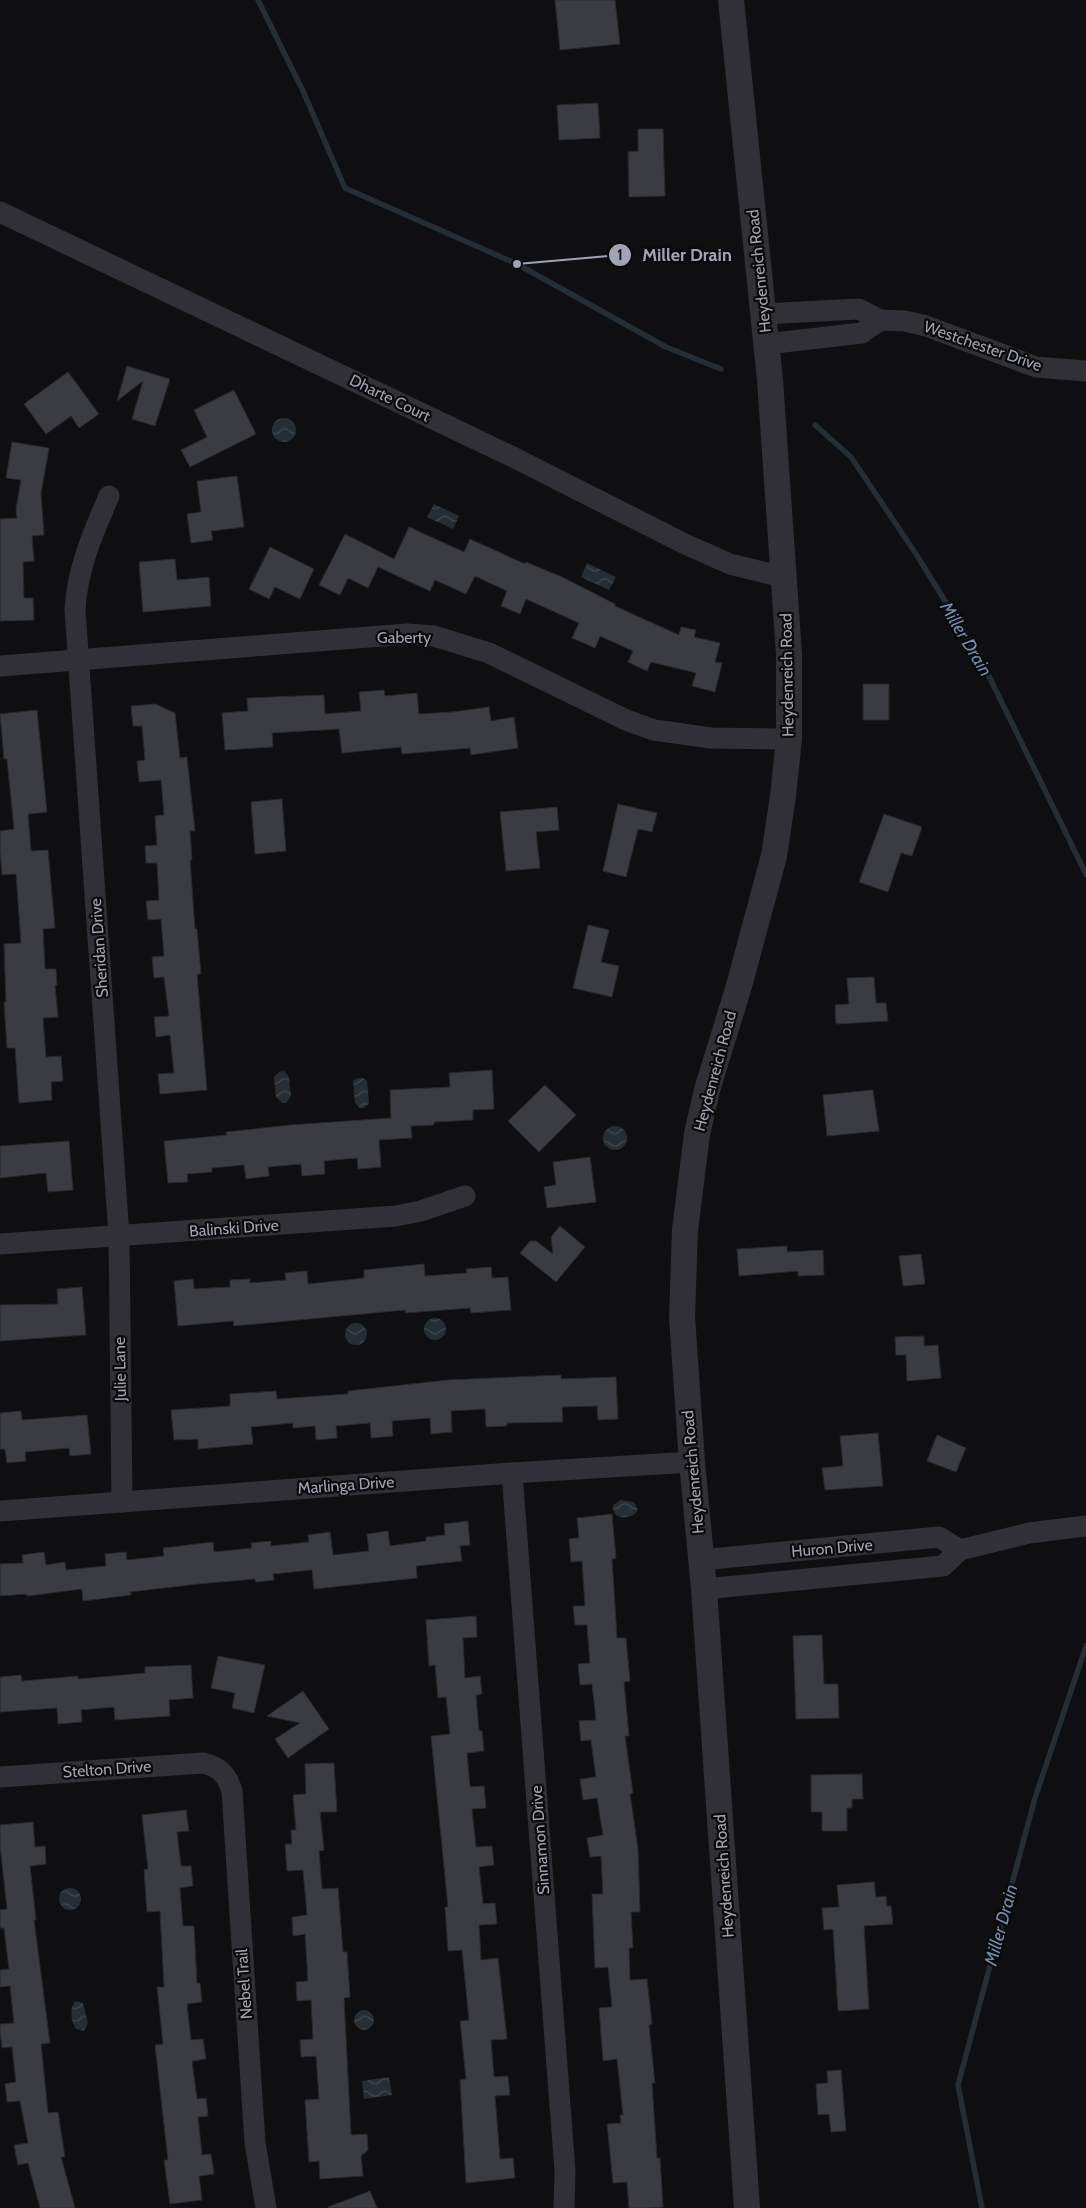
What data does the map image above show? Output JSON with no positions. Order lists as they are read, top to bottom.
{
  "streets": {
    "street": [
      "Heydenreich Road",
      "Westchester Drive",
      "Dharte Court",
      "Gaberty",
      "Sheridan Drive",
      "Balinski Drive",
      "Julie Lane",
      "Marlinga Drive",
      "Huron Drive",
      "Stelton Drive",
      "Sinnamon Drive",
      "Nebel Trail"
    ]
  },
  "crossings": [
    ["Heydenreich Road", "Westchester Drive"],
    ["Heydenreich Road", "Dharte Court"],
    ["Heydenreich Road", "Gaberty"],
    ["Heydenreich Road", "Marlinga Drive"],
    ["Heydenreich Road", "Huron Drive"],
    ["Gaberty", "Sheridan Drive"],
    ["Sheridan Drive", "Balinski Drive"],
    ["Sheridan Drive", "Julie Lane"],
    ["Balinski Drive", "Julie Lane"],
    ["Julie Lane", "Marlinga Drive"],
    ["Marlinga Drive", "Sinnamon Drive"],
    ["Stelton Drive", "Nebel Trail"]
  ],
  "water": ["Miller Drain"],
  "places": ["Miller Drain"]
}
